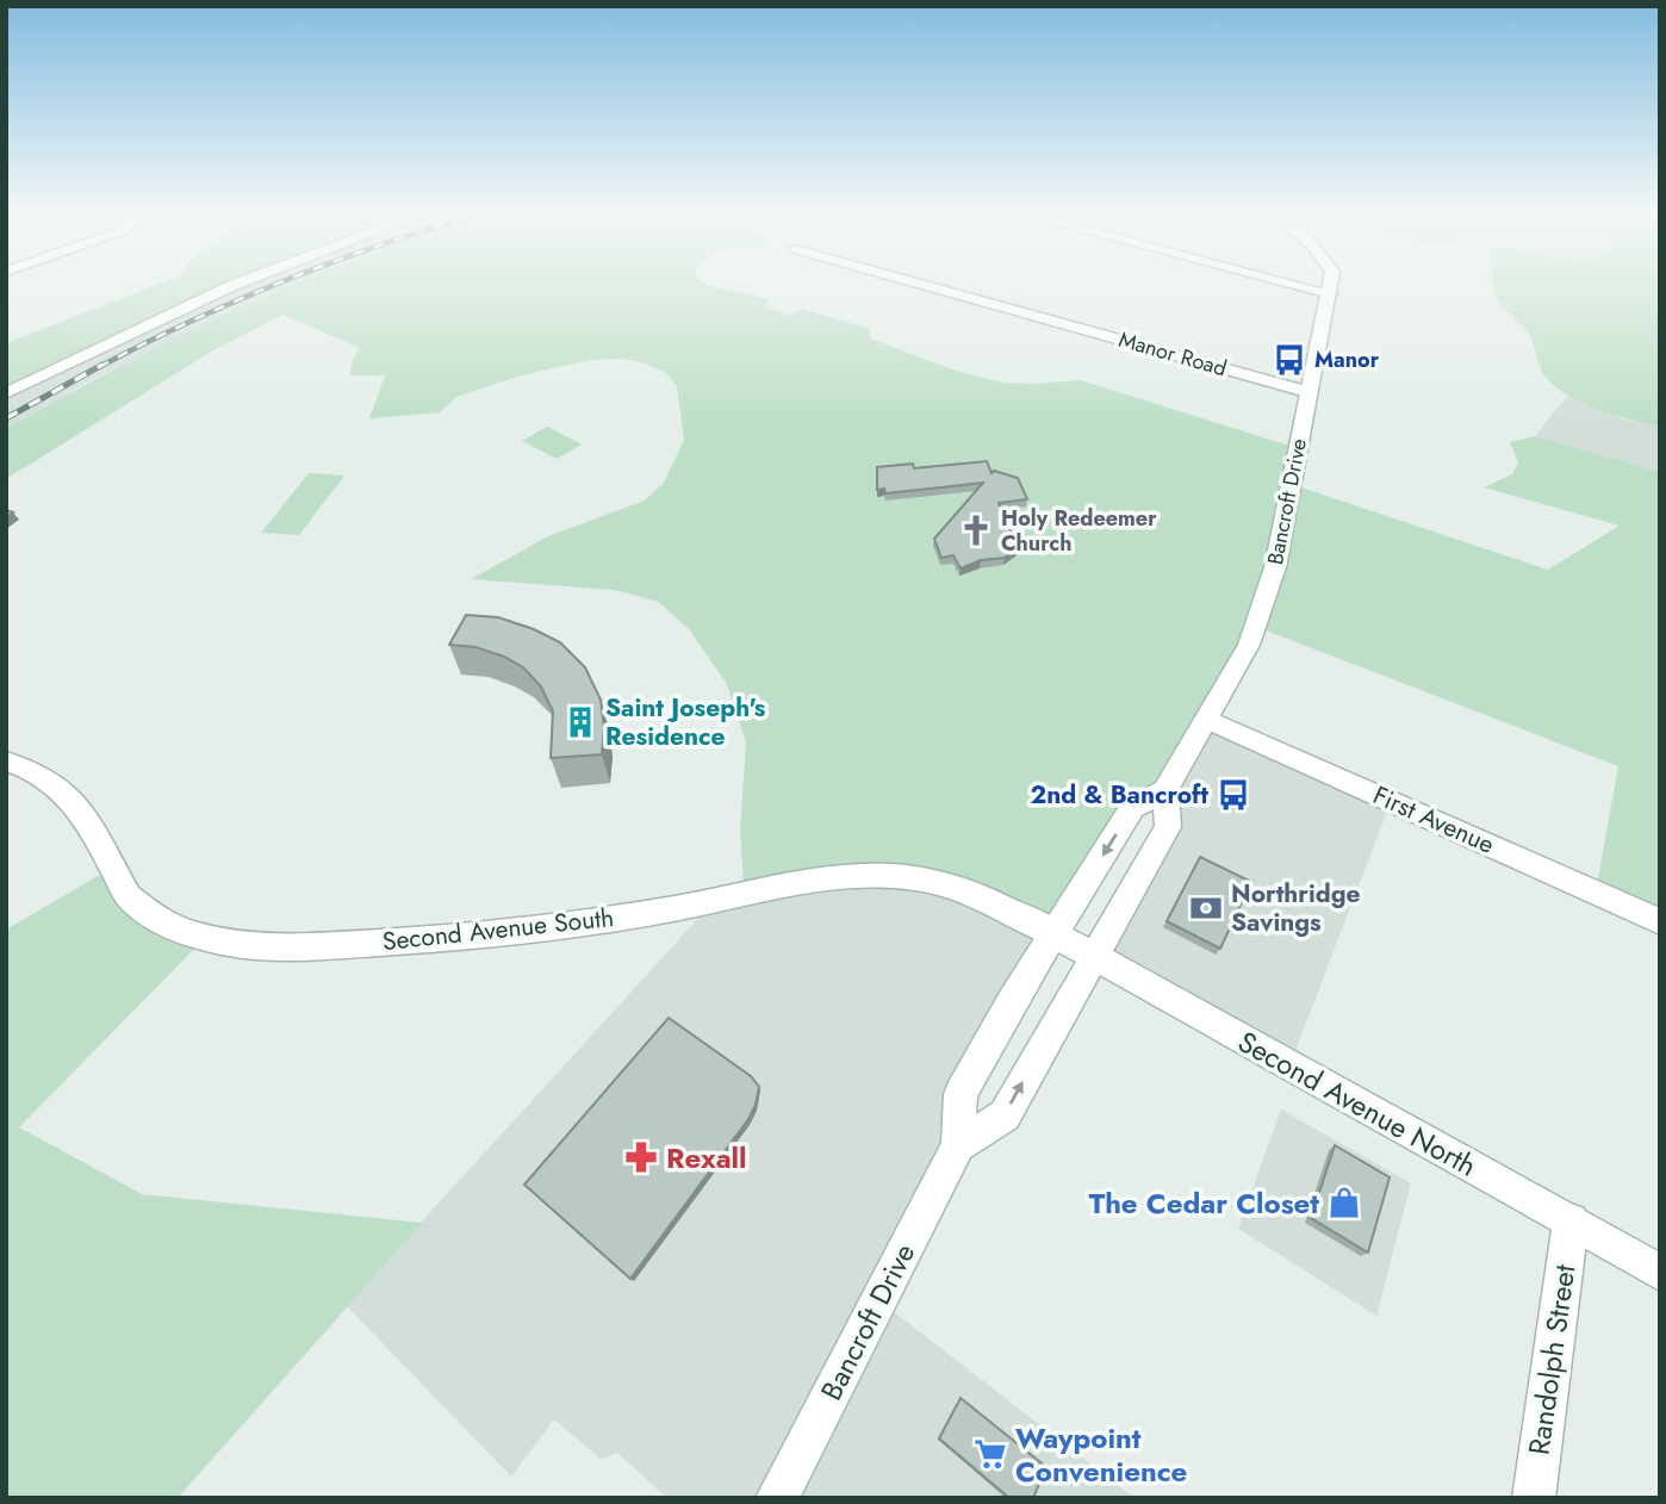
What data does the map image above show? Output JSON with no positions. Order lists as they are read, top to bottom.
{
  "streets": {
    "street": [
      "Manor Road",
      "Bancroft Drive",
      "First Avenue",
      "Second Avenue South",
      "Second Avenue North",
      "Randolph Street"
    ]
  },
  "crossings": [
    ["Manor Road", "Bancroft Drive"],
    ["Bancroft Drive", "First Avenue"],
    ["Bancroft Drive", "Second Avenue South"],
    ["Bancroft Drive", "Second Avenue North"],
    ["Second Avenue South", "Second Avenue North"],
    ["Second Avenue North", "Randolph Street"]
  ],
  "places": {
    "bus stop": ["Manor", "2nd & Bancroft"],
    "church": ["Holy Redeemer Church"],
    "building": ["Saint Joseph's Residence"],
    "bank": ["Northridge Savings"],
    "pharmacy": ["Rexall"],
    "shop": ["The Cedar Closet"],
    "supermarket": ["Waypoint Convenience"]
  }
}
